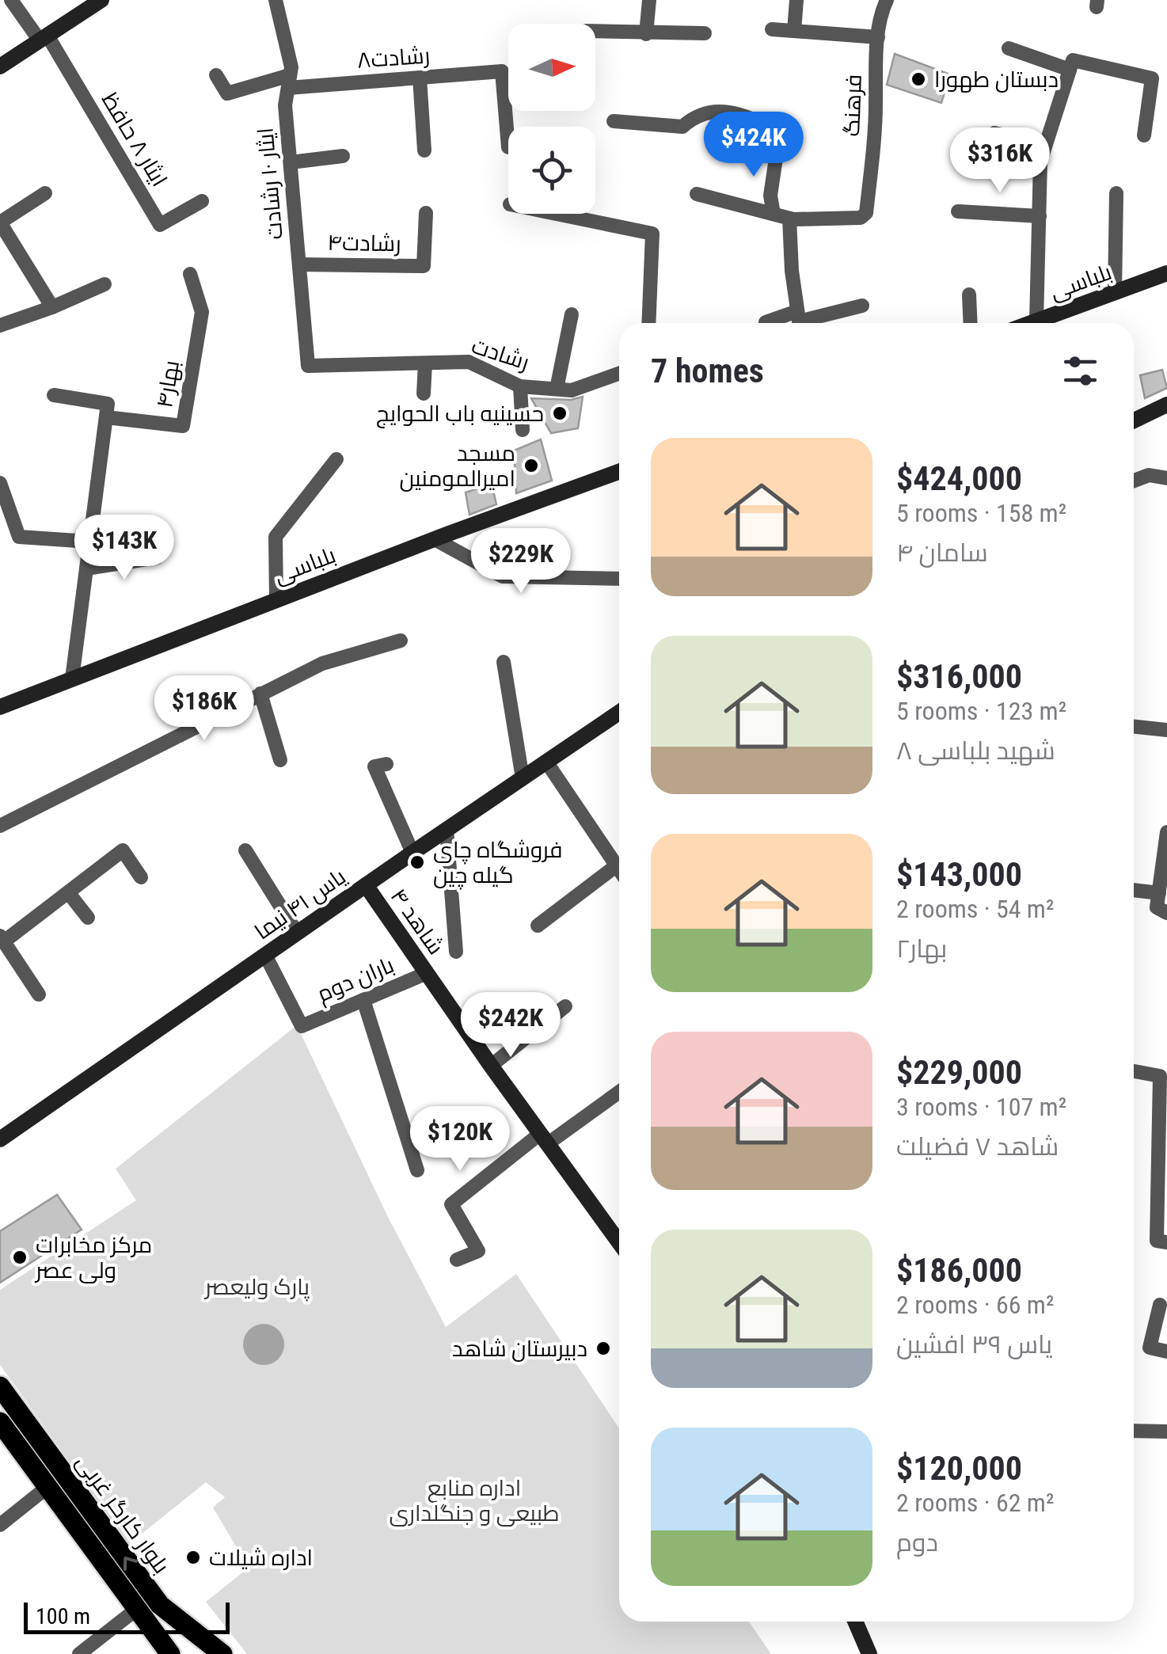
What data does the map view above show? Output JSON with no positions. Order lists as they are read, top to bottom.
{
  "streets": {
    "main road": ["بلوار کارگر غربی"],
    "street": [
      "رشادت۸",
      "فرهنگ",
      "ایثار ۸ حافظ",
      "ایثار ۱۰ رشادت",
      "رشادت۴",
      "بلباسی",
      "رشادت",
      "بهار۴",
      "یاس ۴۱ نیما",
      "شاهد ۴",
      "باران دوم"
    ]
  },
  "crossings": [
    ["رشادت۸", "ایثار ۱۰ رشادت"],
    ["ایثار ۱۰ رشادت", "رشادت۴"],
    ["ایثار ۱۰ رشادت", "رشادت"],
    ["یاس ۴۱ نیما", "شاهد ۴"],
    ["یاس ۴۱ نیما", "باران دوم"],
    ["شاهد ۴", "باران دوم"]
  ],
  "parks": ["پارک ولیعصر", "اداره منابع طبیعی و جنگلداری"],
  "places": [
    "دبستان طهورا",
    "حسینیه باب الحوایج",
    "مسجد امیرالمومنین",
    "فروشگاه چای گیله‌ چین",
    "مرکز مخابرات ولی عصر",
    "دبیرستان شاهد",
    "اداره شیلات"
  ],
  "scale_bar": "100 m",
  "north": "right",
  "page": {
    "price": [
      "$424K",
      "$316K",
      "$143K",
      "$229K",
      "$186K",
      "$242K",
      "$120K"
    ],
    "heading": "7 homes",
    "list": [
      {
        "name": "$424,000",
        "note": "5 rooms · 158 m² · سامان ۴"
      },
      {
        "name": "$316,000",
        "note": "5 rooms · 123 m² · شهید بلباسی ۸"
      },
      {
        "name": "$143,000",
        "note": "2 rooms · 54 m² · بهار۲"
      },
      {
        "name": "$229,000",
        "note": "3 rooms · 107 m² · شاهد ۷ فضیلت"
      },
      {
        "name": "$186,000",
        "note": "2 rooms · 66 m² · یاس ۳۹ افشین"
      },
      {
        "name": "$120,000",
        "note": "2 rooms · 62 m² · دوم"
      }
    ],
    "scale": "100 m"
  }
}
